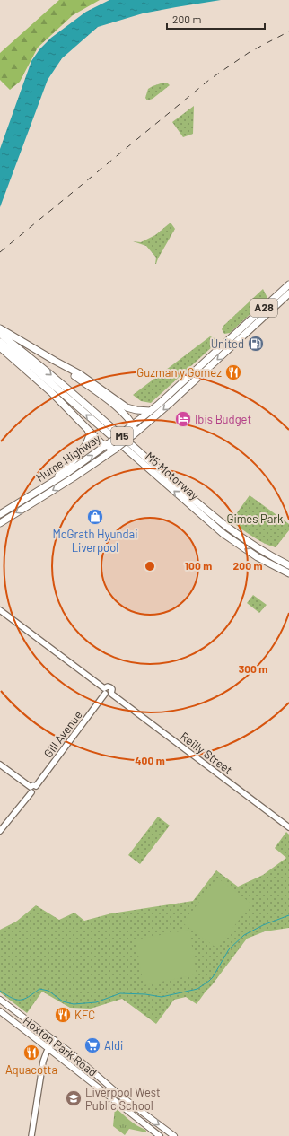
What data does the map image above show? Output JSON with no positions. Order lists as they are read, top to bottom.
{
  "streets": {
    "highway": [
      "A28",
      "M5",
      "Hume Highway",
      "M5 Motorway"
    ],
    "main road": ["Gill Avenue", "Reilly Street", "Hoxton Park Road"]
  },
  "crossings": [
    ["A28", "Hume Highway"],
    ["Gill Avenue", "Reilly Street"]
  ],
  "parks": ["Gimes Park"],
  "places": {
    "fuel station": ["United"],
    "restaurant": ["Guzman y Gomez", "KFC", "Aquacotta"],
    "hotel": ["Ibis Budget"],
    "shop": ["McGrath Hyundai Liverpool"],
    "supermarket": ["Aldi"],
    "school or university": ["Liverpool West Public School"]
  },
  "scale_bar": "200 m",
  "rings": [
    "100 m",
    "200 m",
    "300 m",
    "400 m"
  ]
}
